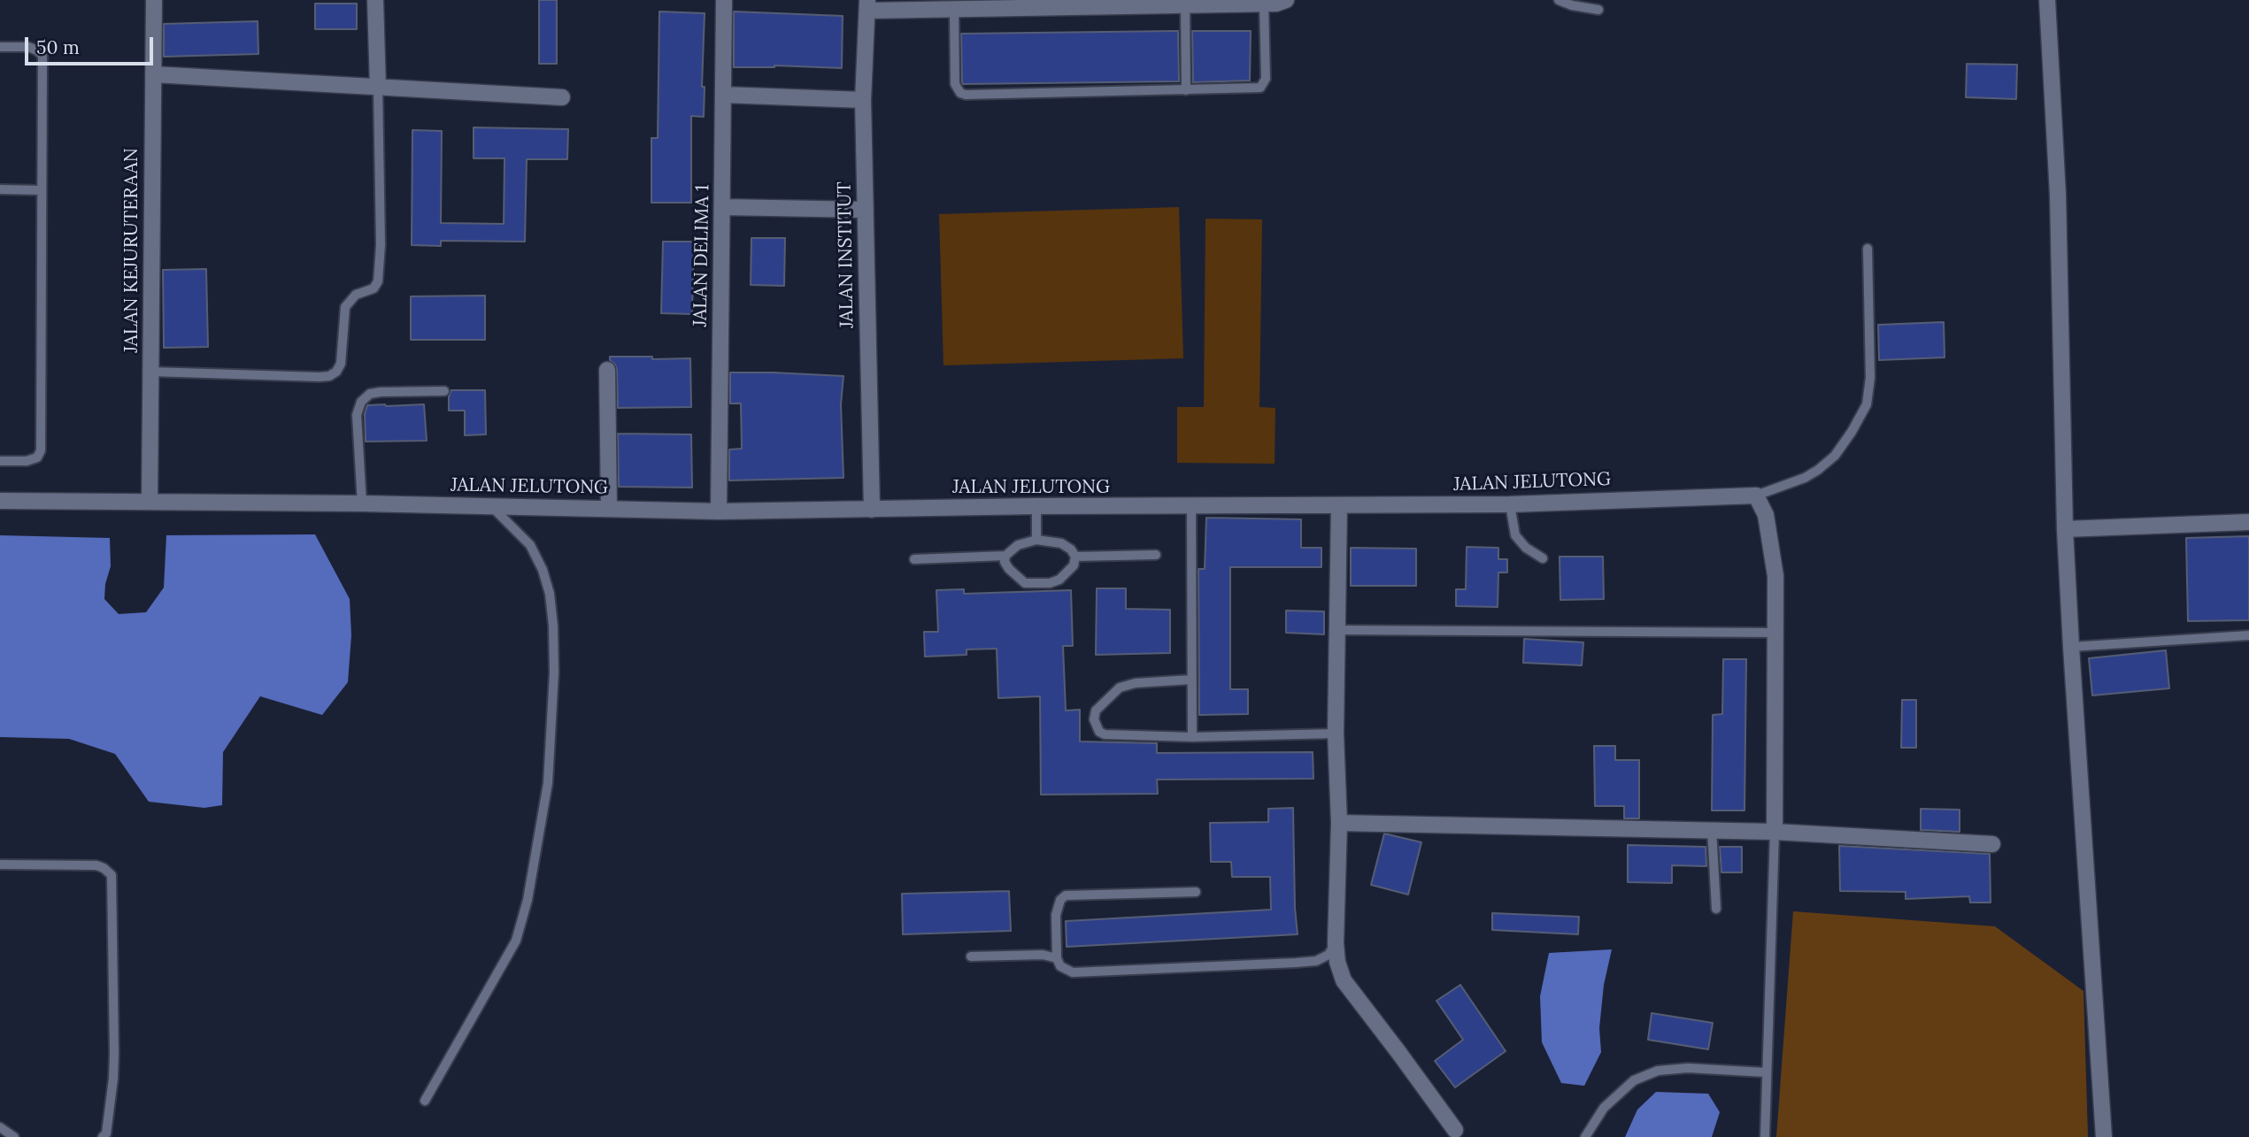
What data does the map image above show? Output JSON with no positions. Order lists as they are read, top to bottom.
{
  "streets": {
    "street": [
      "JALAN KEJURUTERAAN",
      "JALAN INSTITUT",
      "JALAN DELIMA 1",
      "JALAN JELUTONG"
    ]
  },
  "crossings": [
    ["JALAN KEJURUTERAAN", "JALAN JELUTONG"],
    ["JALAN INSTITUT", "JALAN JELUTONG"],
    ["JALAN DELIMA 1", "JALAN JELUTONG"]
  ],
  "scale_bar": "50 m"
}
